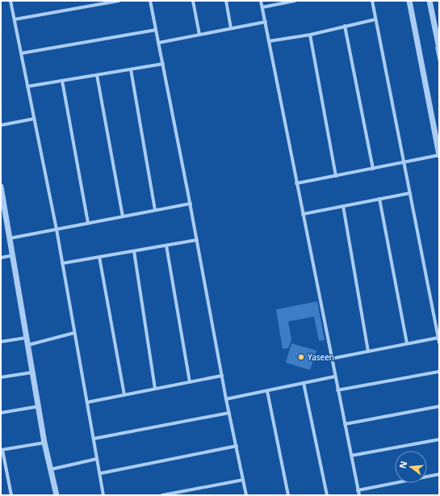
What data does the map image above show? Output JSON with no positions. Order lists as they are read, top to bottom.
{
  "places": ["Yaseen"],
  "north": "left"
}
